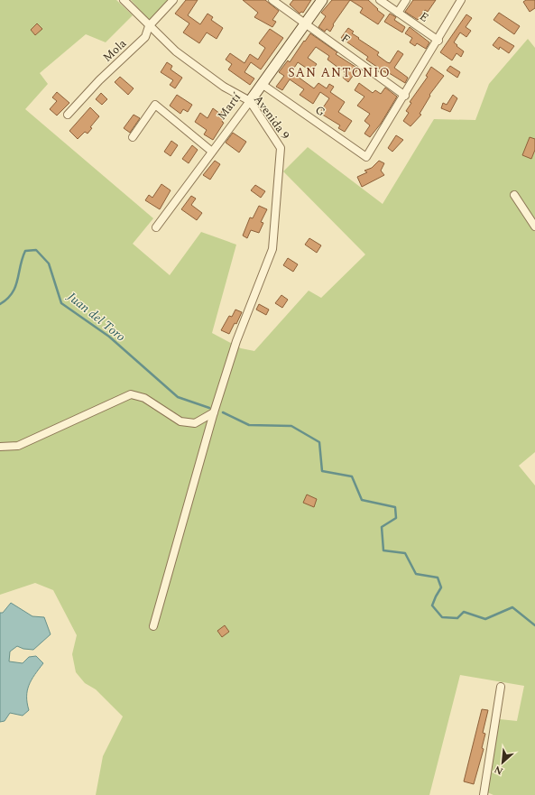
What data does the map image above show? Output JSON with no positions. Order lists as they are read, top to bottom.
{
  "streets": {
    "street": [
      "E",
      "F",
      "Mola",
      "Martí",
      "G",
      "Avenida 9"
    ]
  },
  "crossings": [
    ["F", "Martí"],
    ["F", "G"],
    ["Mola", "Avenida 9"],
    ["Martí", "G"],
    ["Martí", "Avenida 9"]
  ],
  "districts": ["SAN ANTONIO"],
  "water": ["Juan del Toro"],
  "north": "bottom left"
}
